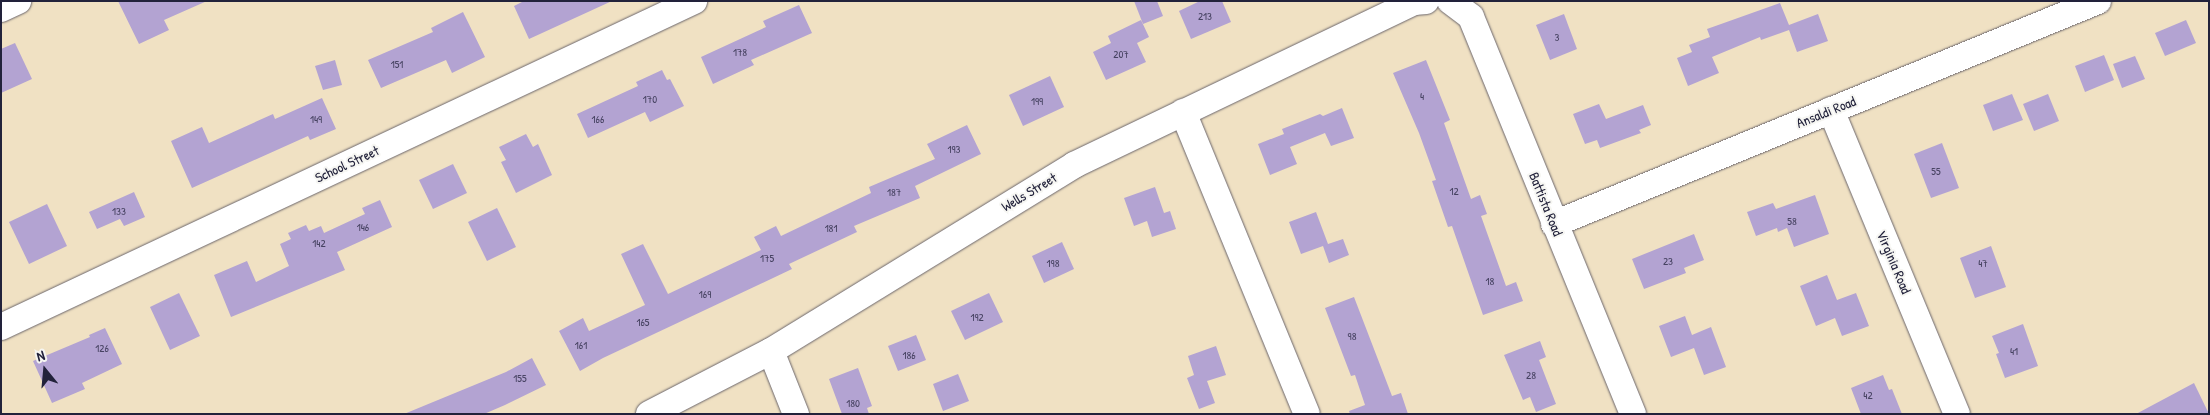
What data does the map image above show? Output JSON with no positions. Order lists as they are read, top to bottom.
{
  "streets": {
    "street": [
      "Ansaldi Road",
      "School Street",
      "Wells Street",
      "Battista Road",
      "Virginia Road"
    ]
  },
  "crossings": [
    ["Ansaldi Road", "Battista Road"],
    ["Ansaldi Road", "Virginia Road"]
  ],
  "house_numbers": [
    "213",
    "3",
    "178",
    "207",
    "151",
    "4",
    "170",
    "199",
    "149",
    "166",
    "193",
    "55",
    "12",
    "187",
    "133",
    "58",
    "146",
    "181",
    "142",
    "175",
    "23",
    "198",
    "47",
    "18",
    "169",
    "192",
    "165",
    "98",
    "161",
    "126",
    "41",
    "186",
    "28",
    "155",
    "42",
    "180"
  ],
  "north": "top"
}
